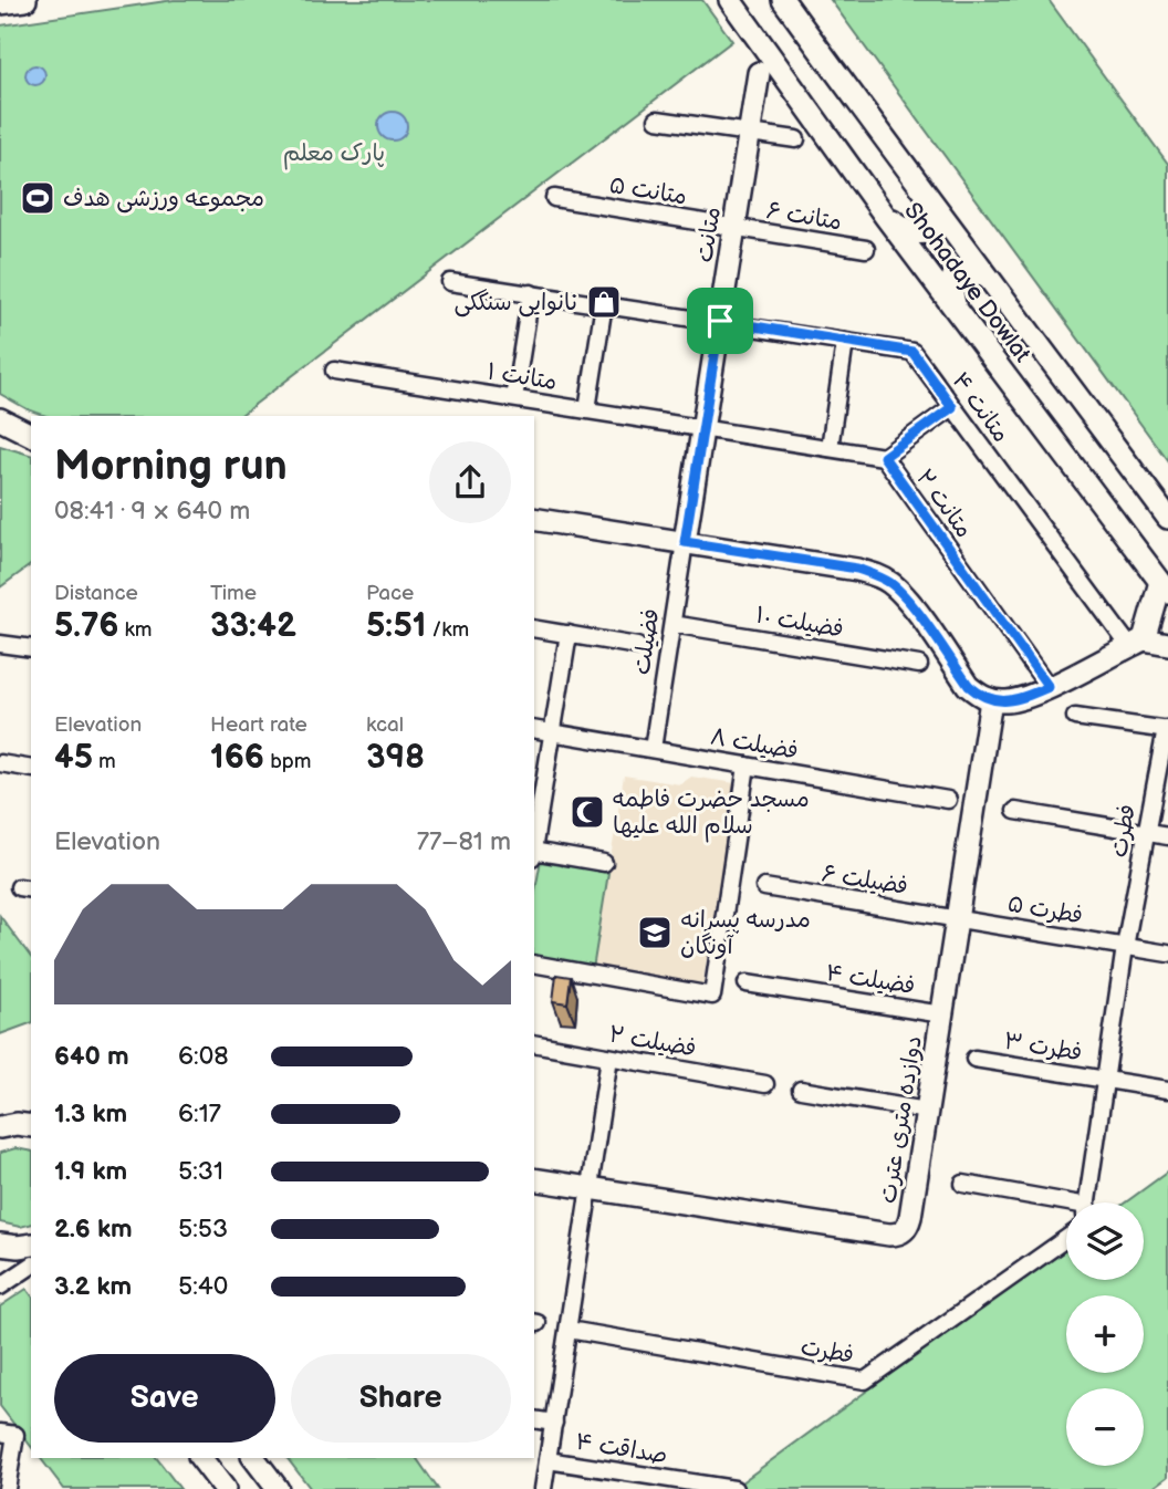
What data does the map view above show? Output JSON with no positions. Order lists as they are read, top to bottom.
{
  "streets": {
    "street": [
      "متانت ۵",
      "متانت ۶",
      "متانت",
      "Shohadaye Dowlat",
      "متانت ۱",
      "متانت ۴",
      "متانت ۲",
      "فضیلت ۱۰",
      "فضیلت",
      "فضیلت ۸",
      "فطرت",
      "فضیلت ۶",
      "فطرت ۵",
      "فضیلت ۴",
      "فضیلت ۲",
      "فطرت ۳",
      "دوازده متری عترت",
      "صداقت ۴"
    ]
  },
  "crossings": [
    ["متانت ۵", "متانت ۶"],
    ["متانت ۵", "متانت"],
    ["متانت ۶", "متانت"],
    ["متانت", "متانت ۱"],
    ["متانت", "متانت ۴"],
    ["متانت", "فضیلت"],
    ["فضیلت ۱۰", "فضیلت"],
    ["فضیلت", "فضیلت ۸"],
    ["فطرت", "فطرت ۵"],
    ["فطرت", "فطرت ۳"],
    ["فضیلت ۶", "فطرت ۵"],
    ["فضیلت ۶", "دوازده متری عترت"],
    ["فطرت ۵", "دوازده متری عترت"],
    ["فضیلت ۴", "دوازده متری عترت"]
  ],
  "parks": ["پارک معلم"],
  "places": {
    "sports": ["مجموعه ورزشی هدف"],
    "shop": ["نانوایی سنگکی"],
    "mosque": ["مسجد حضرت فاطمه سلام الله علیها"],
    "school or university": ["مدرسه پسرانه آونگان"]
  },
  "page": {
    "heading": ["Morning run", "08:41 · 9 × 640 m"],
    "stats": [
      ["Distance", "5.76 km"],
      ["Time", "33:42"],
      ["Pace", "5:51 /km"],
      ["Elevation", "45 m"],
      ["Heart rate", "166 bpm"],
      ["kcal", "398"]
    ],
    "chart": ["Elevation", "77–81 m"],
    "list": [
      {
        "name": "640 m",
        "note": "6:08"
      },
      {
        "name": "1.3 km",
        "note": "6:17"
      },
      {
        "name": "1.9 km",
        "note": "5:31"
      },
      {
        "name": "2.6 km",
        "note": "5:53"
      },
      {
        "name": "3.2 km",
        "note": "5:40"
      }
    ],
    "map_buttons": ["+", "−"],
    "buttons": ["Save", "Share"]
  }
}
